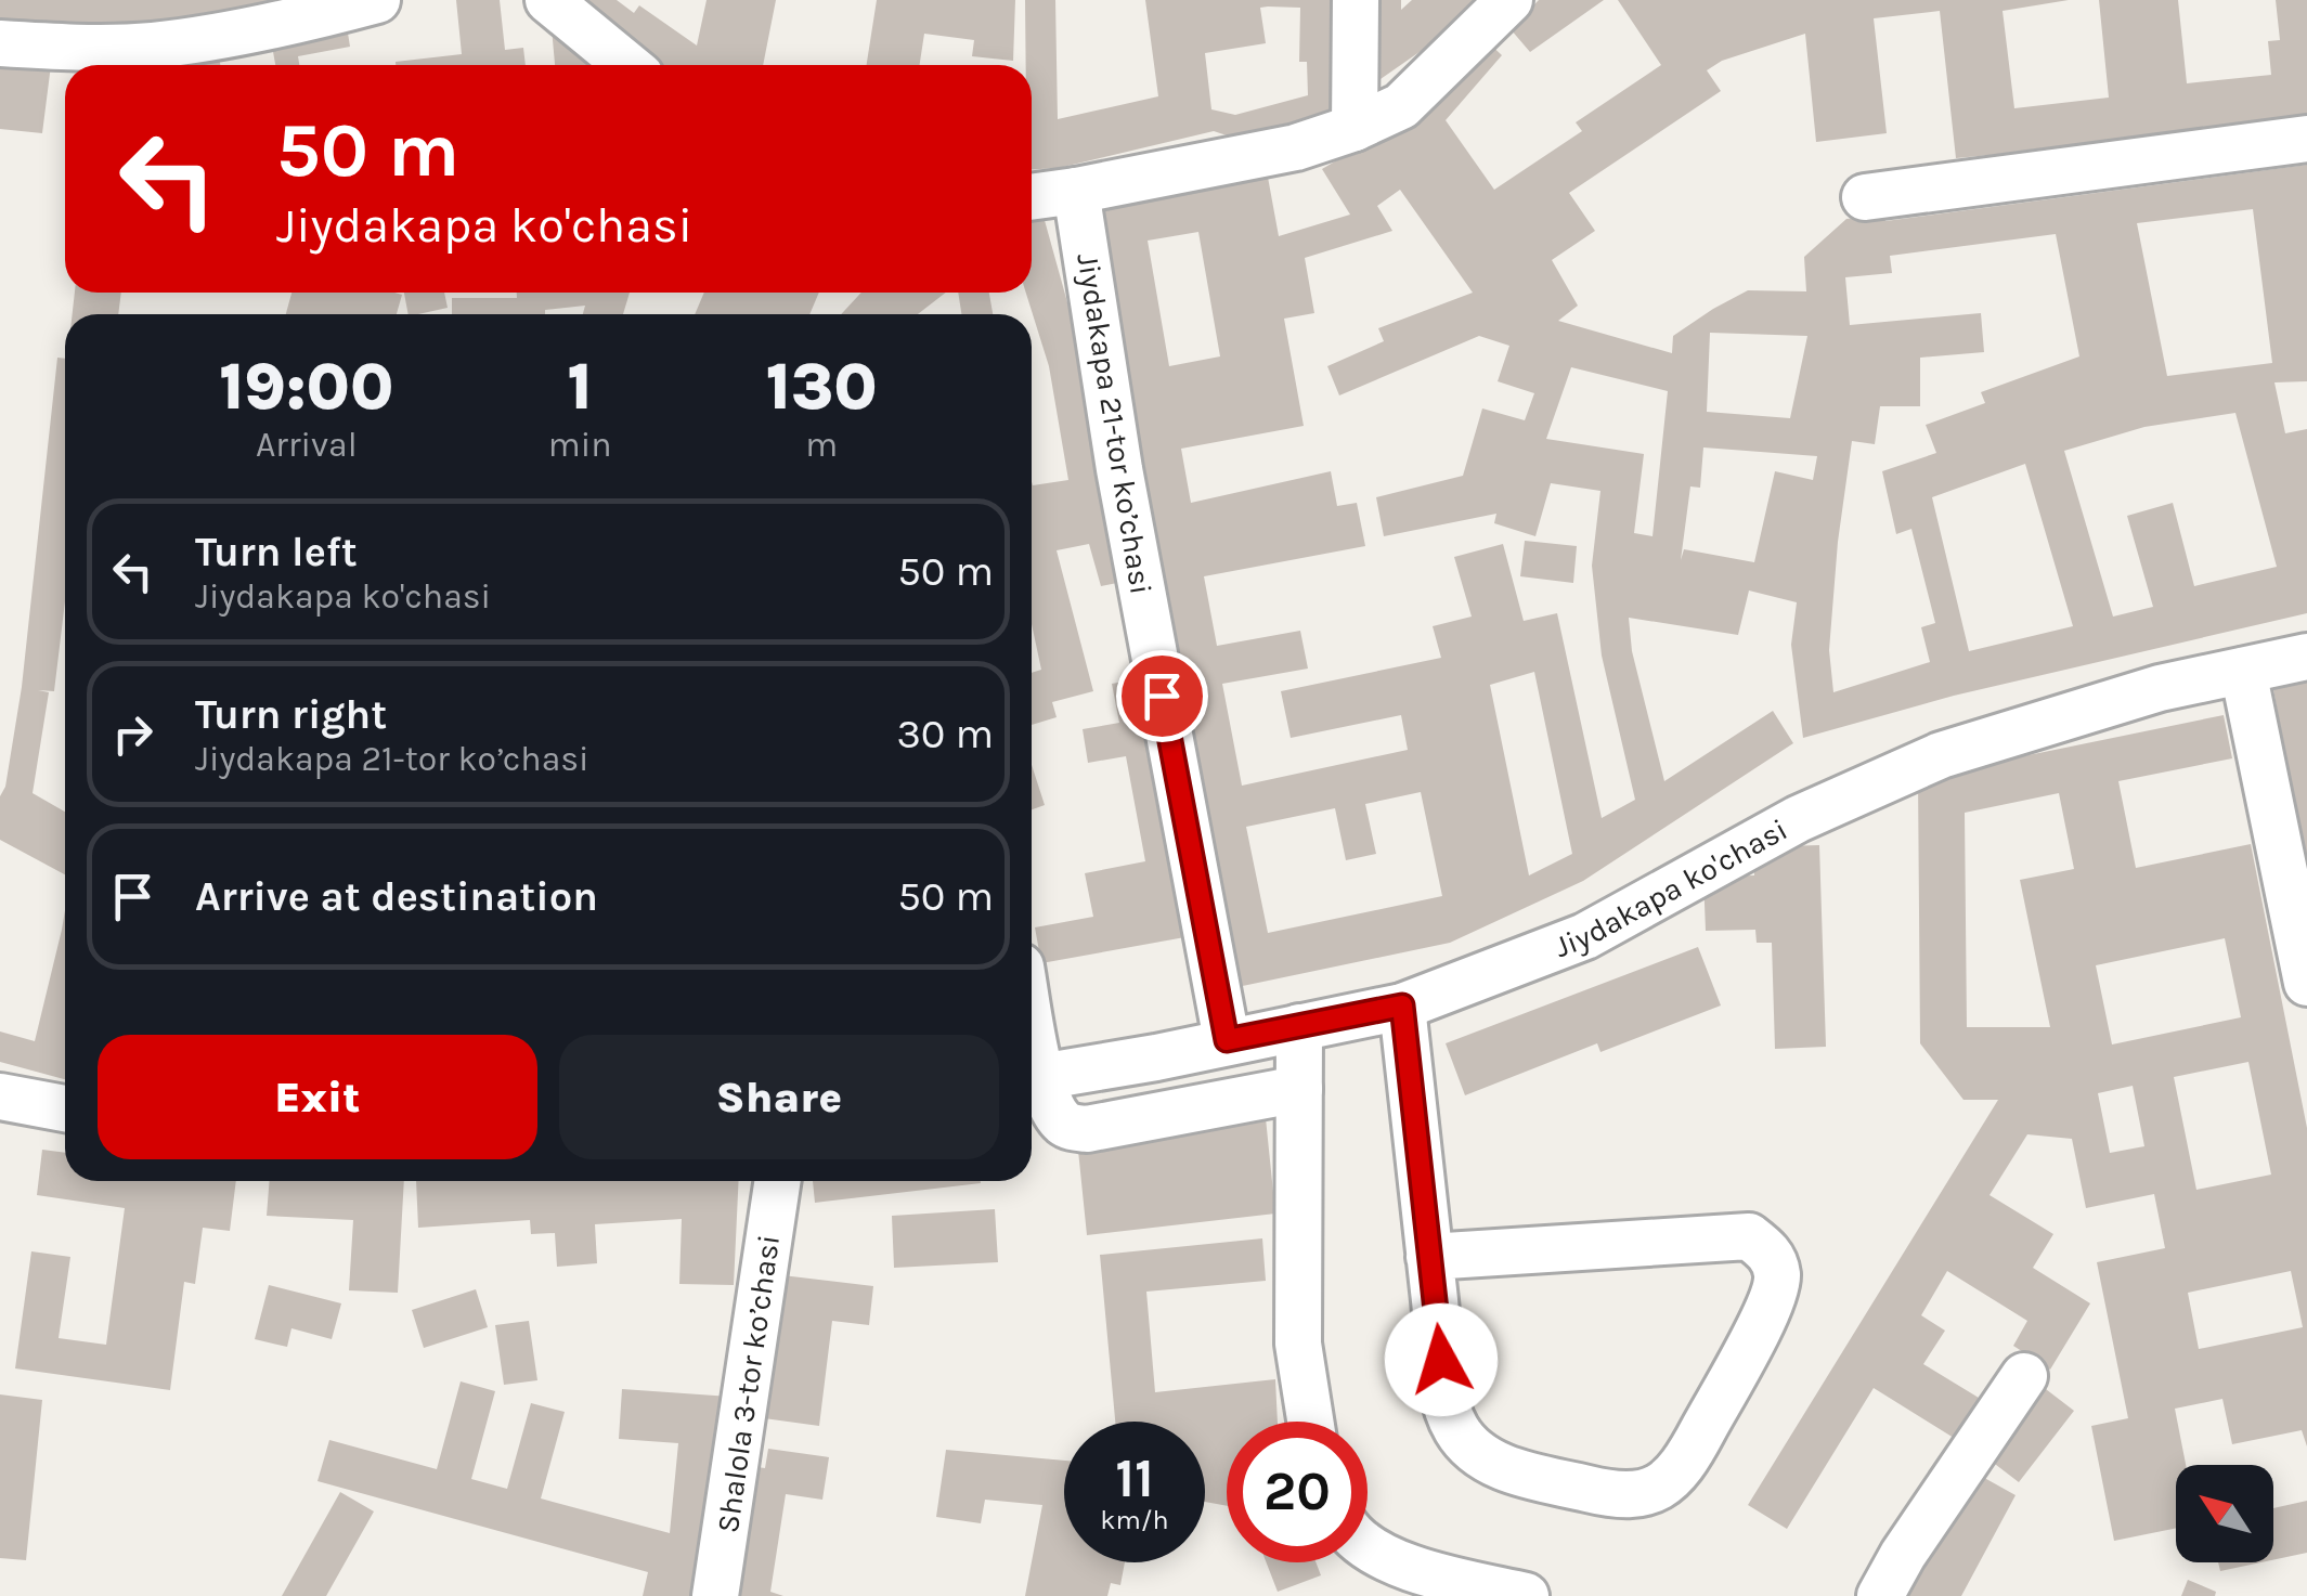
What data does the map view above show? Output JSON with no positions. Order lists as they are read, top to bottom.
{
  "streets": {
    "street": ["Jiydakapa 21-tor koʼchasi", "Jiydakapa ko'chasi", "Shalola 3-tor koʼchasi"]
  },
  "crossings": [
    ["Jiydakapa 21-tor koʼchasi", "Jiydakapa ko'chasi"]
  ],
  "north": "top left",
  "page": {
    "turn": ["50 m", "Jiydakapa ko'chasi"],
    "eta": [
      "19:00",
      "Arrival",
      "1",
      "min",
      "130",
      "m"
    ],
    "list": [
      {
        "name": "Turn left",
        "note": "Jiydakapa ko'chasi",
        "value": "50 m"
      },
      {
        "name": "Turn right",
        "note": "Jiydakapa 21-tor koʼchasi",
        "value": "30 m"
      },
      {
        "name": "Arrive at destination",
        "value": "50 m"
      }
    ],
    "buttons": ["Exit", "Share"],
    "speed": "11 km/h",
    "limit": "20"
  }
}
